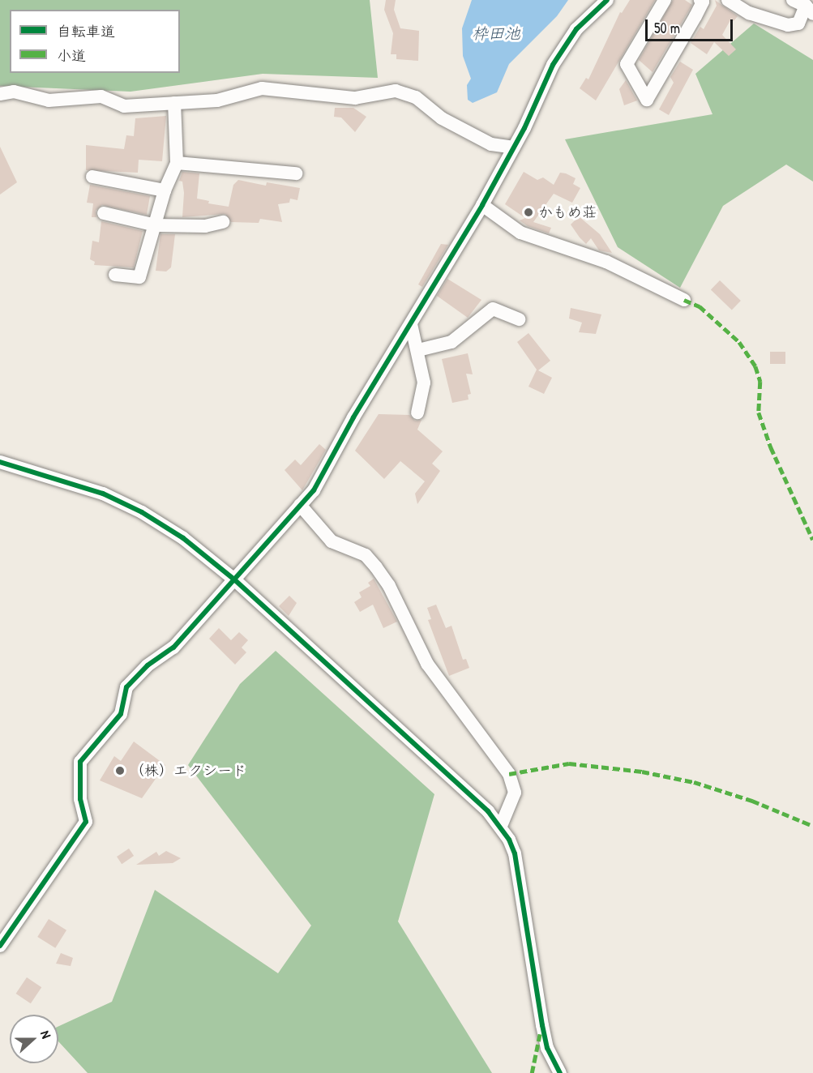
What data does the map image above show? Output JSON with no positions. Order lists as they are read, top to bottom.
{
  "water": ["枠田池"],
  "places": ["かもめ荘", "（株）エクシード"],
  "legend": ["自転車道", "小道"],
  "scale_bar": "50 m",
  "north": "right"
}
